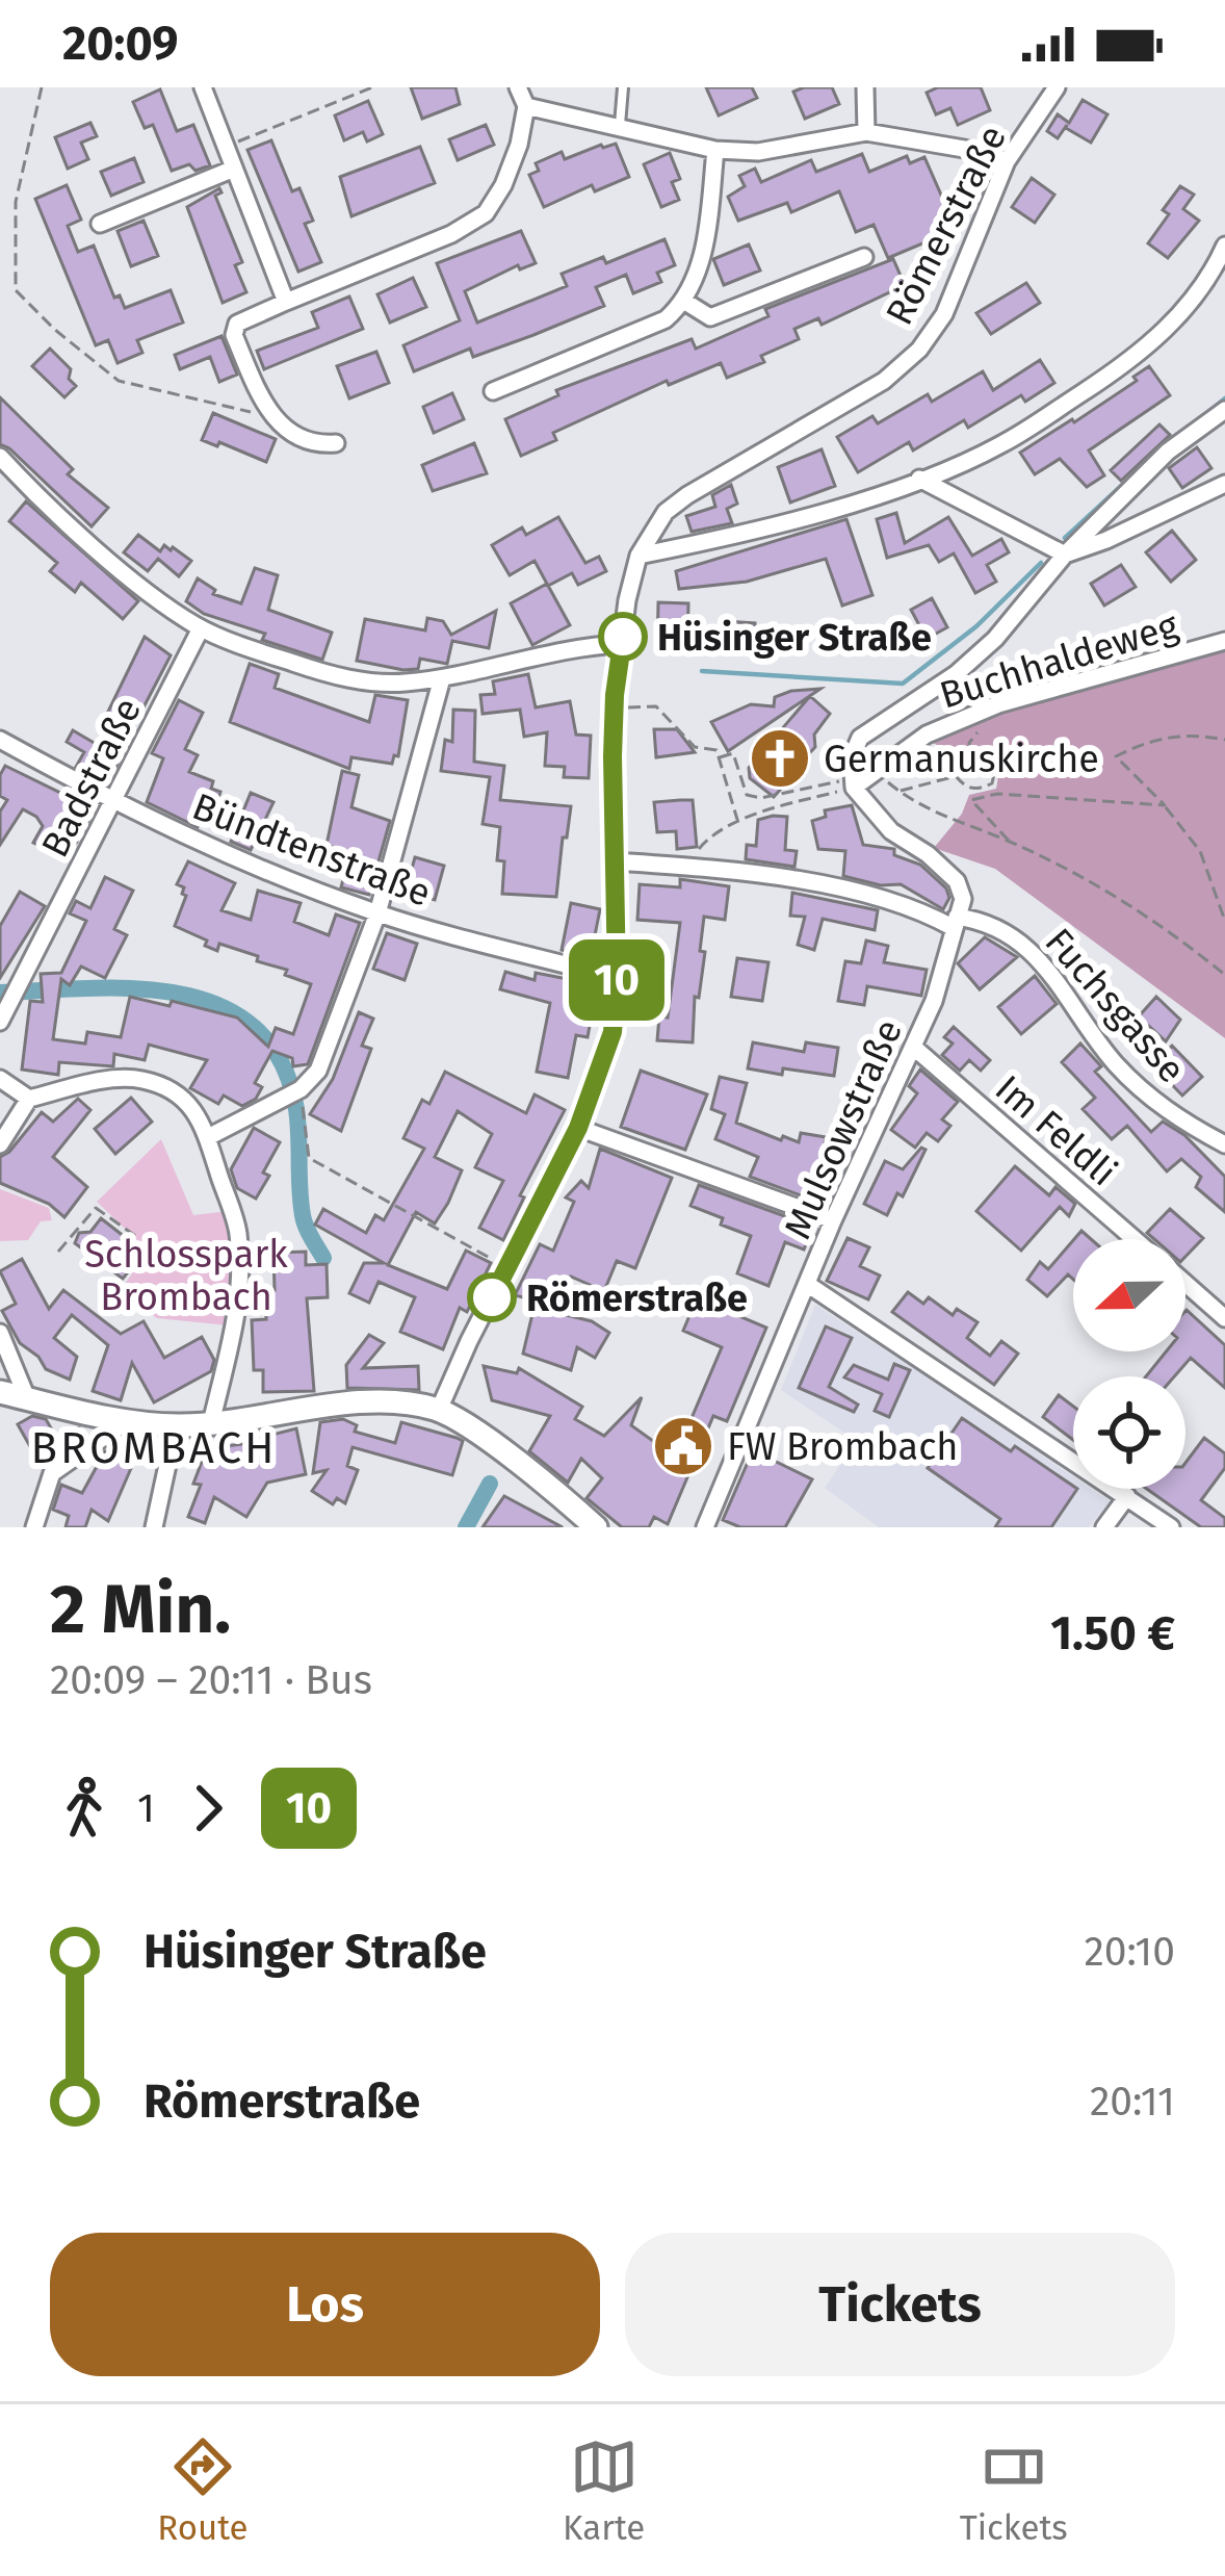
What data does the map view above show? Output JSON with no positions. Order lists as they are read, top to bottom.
{
  "streets": {
    "street": [
      "Römerstraße",
      "Buchhaldeweg",
      "Badstraße",
      "Bündtenstraße",
      "Fuchsgasse",
      "Mulsowstraße",
      "Im Feldli"
    ]
  },
  "crossings": [
    ["Römerstraße", "Bündtenstraße"],
    ["Römerstraße", "Fuchsgasse"],
    ["Badstraße", "Bündtenstraße"],
    ["Fuchsgasse", "Mulsowstraße"],
    ["Mulsowstraße", "Im Feldli"]
  ],
  "districts": ["BROMBACH"],
  "parks": ["Schlosspark Brombach"],
  "places": {
    "other": ["Hüsinger Straße", "Römerstraße"],
    "church": ["Germanuskirche"],
    "public building": ["FW Brombach"]
  },
  "lines": ["bus line 10"],
  "north": "left",
  "page": {
    "status": "20:09",
    "on_map": "10",
    "heading": ["2 Min.", "20:09 – 20:11 · Bus", "1.50 €"],
    "legs": ["1", "10"],
    "list": [
      {
        "name": "Hüsinger Straße",
        "value": "20:10"
      },
      {
        "name": "Römerstraße",
        "value": "20:11"
      }
    ],
    "buttons": ["Los", "Tickets"],
    "tabs": ["Route", "Karte", "Tickets"]
  }
}
